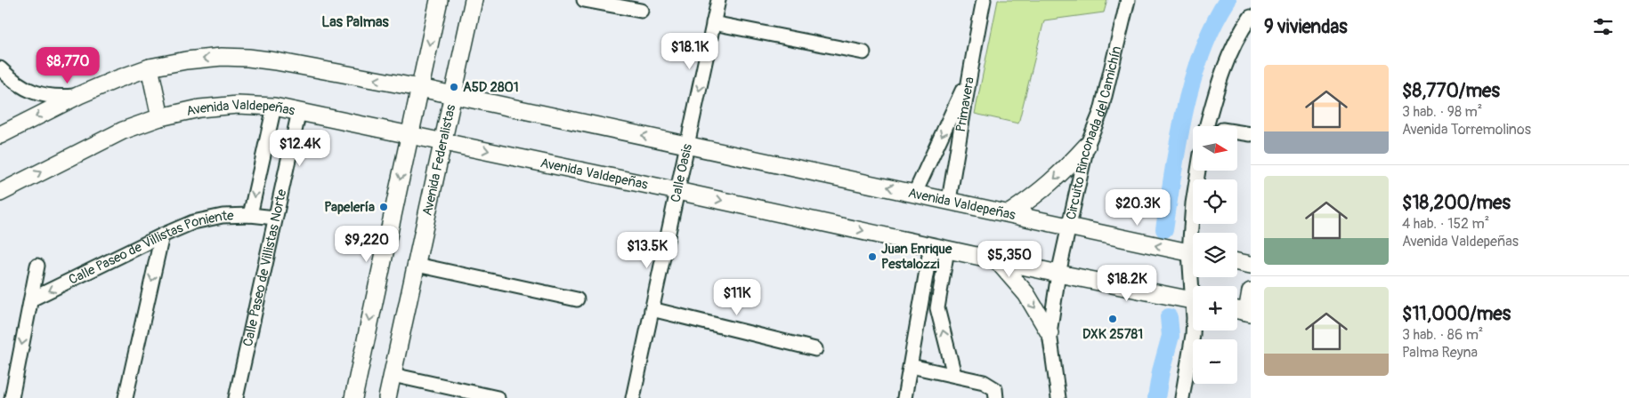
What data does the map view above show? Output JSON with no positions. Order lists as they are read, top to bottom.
{
  "streets": {
    "street": [
      "Avenida Valdepeñas",
      "Primavera",
      "Circuito Rinconada del Camichín",
      "Avenida Federalistas",
      "Calle Oasis",
      "Calle Paseo de Villistas Poniente",
      "Calle Paseo de Villistas Norte"
    ]
  },
  "crossings": [
    ["Avenida Valdepeñas", "Primavera"],
    ["Avenida Valdepeñas", "Circuito Rinconada del Camichín"],
    ["Avenida Valdepeñas", "Avenida Federalistas"],
    ["Avenida Valdepeñas", "Calle Oasis"],
    ["Avenida Valdepeñas", "Calle Paseo de Villistas Norte"],
    ["Calle Paseo de Villistas Poniente", "Calle Paseo de Villistas Norte"]
  ],
  "one_way": ["Calle Paseo de Villistas Poniente"],
  "districts": ["Las Palmas"],
  "places": [
    "A5D 2801",
    "Papelería",
    "Juan Enrique Pestalozzi",
    "DXK 25781"
  ],
  "north": "right",
  "page": {
    "heading": "9 viviendas",
    "price": [
      "$18.1K",
      "$8,770",
      "$12.4K",
      "$20.3K",
      "$9,220",
      "$13.5K",
      "$5,350",
      "$18.2K",
      "$11K"
    ],
    "list": [
      {
        "name": "$8,770/mes",
        "note": "3 hab. · 98 m² · Avenida Torremolinos"
      },
      {
        "name": "$18,200/mes",
        "note": "4 hab. · 152 m² · Avenida Valdepeñas"
      },
      {
        "name": "$11,000/mes",
        "note": "3 hab. · 86 m² · Palma Reyna"
      }
    ],
    "map_buttons": ["+", "−"]
  }
}
